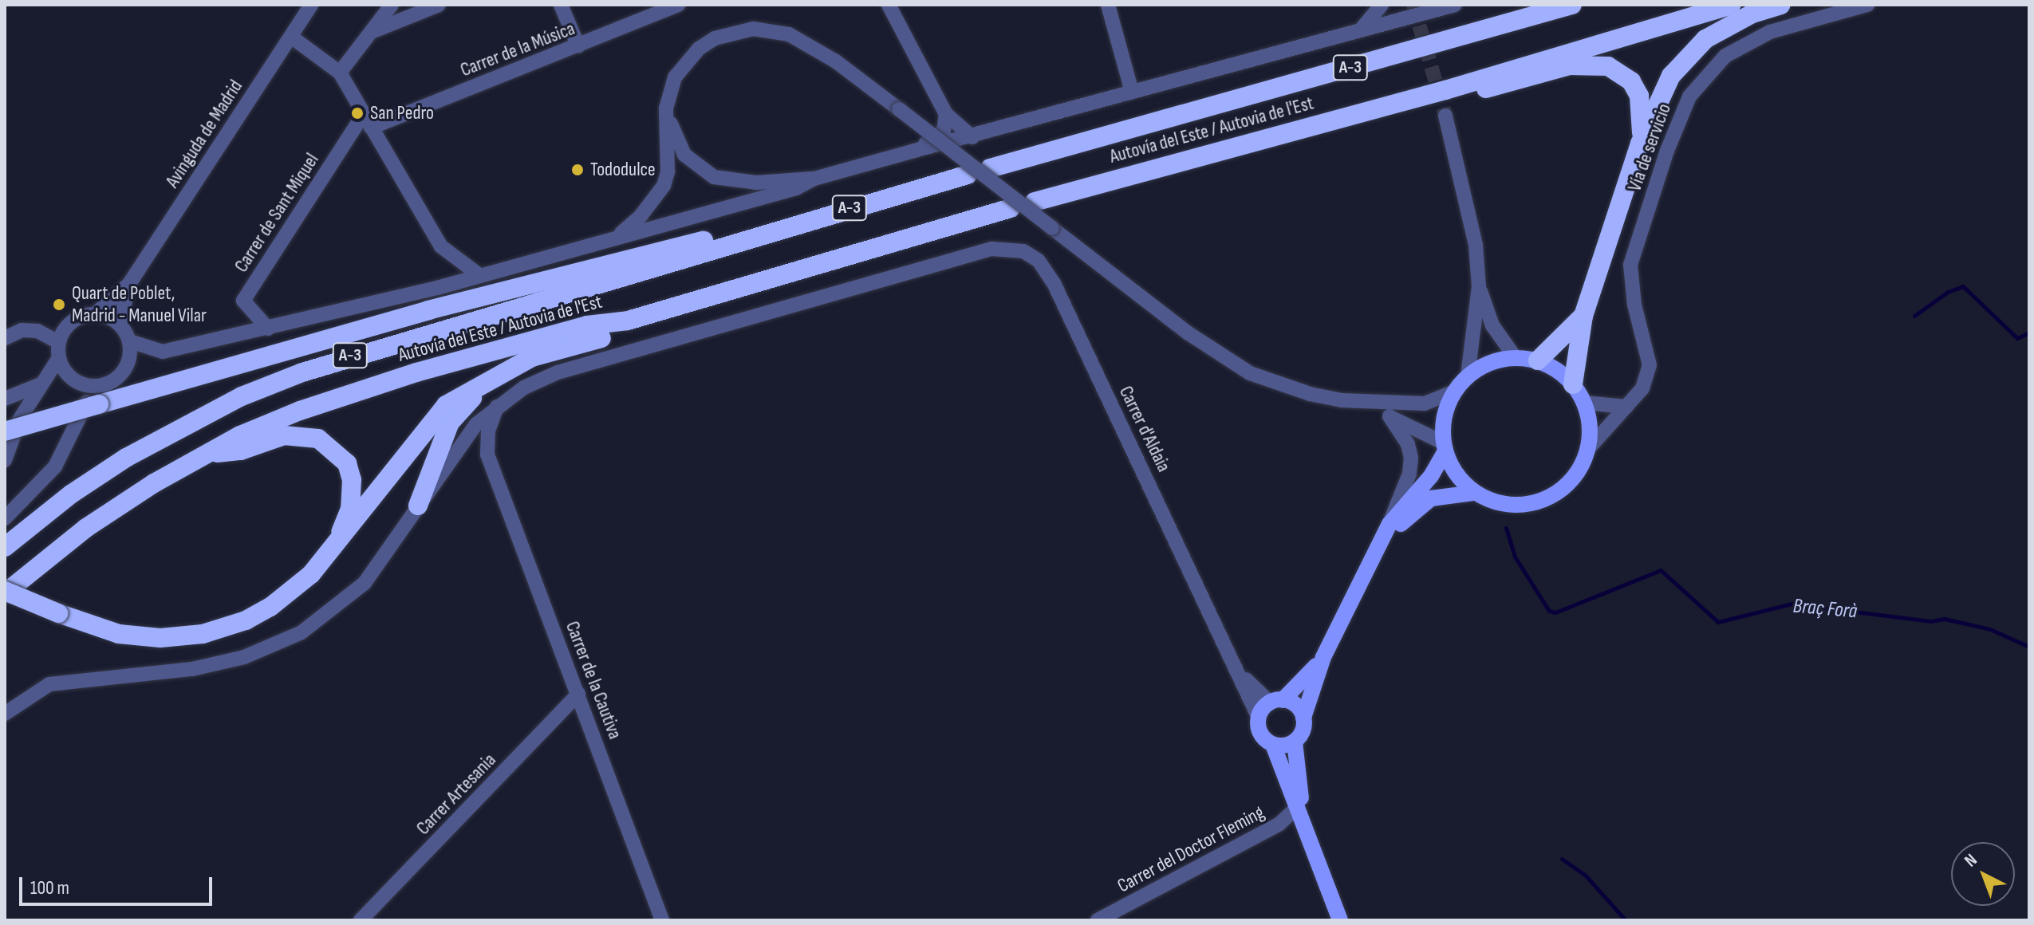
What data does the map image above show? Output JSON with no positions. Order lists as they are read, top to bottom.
{
  "streets": {
    "highway": ["A-3", "Autovía del Este / Autovia de l'Est"],
    "street": [
      "Carrer de la Música",
      "Avinguda de Madrid",
      "Vía de servicio",
      "Carrer de Sant Miquel",
      "Carrer d'Aldaia",
      "Carrer de la Cautiva",
      "Carrer Artesania",
      "Carrer del Doctor Fleming"
    ]
  },
  "crossings": [
    ["Carrer de la Cautiva", "Carrer Artesania"]
  ],
  "water": ["Braç Forà"],
  "places": ["San Pedro", "Tododulce", "Quart de Poblet, Madrid - Manuel Vilar"],
  "scale_bar": "100 m",
  "north": "top left"
}
